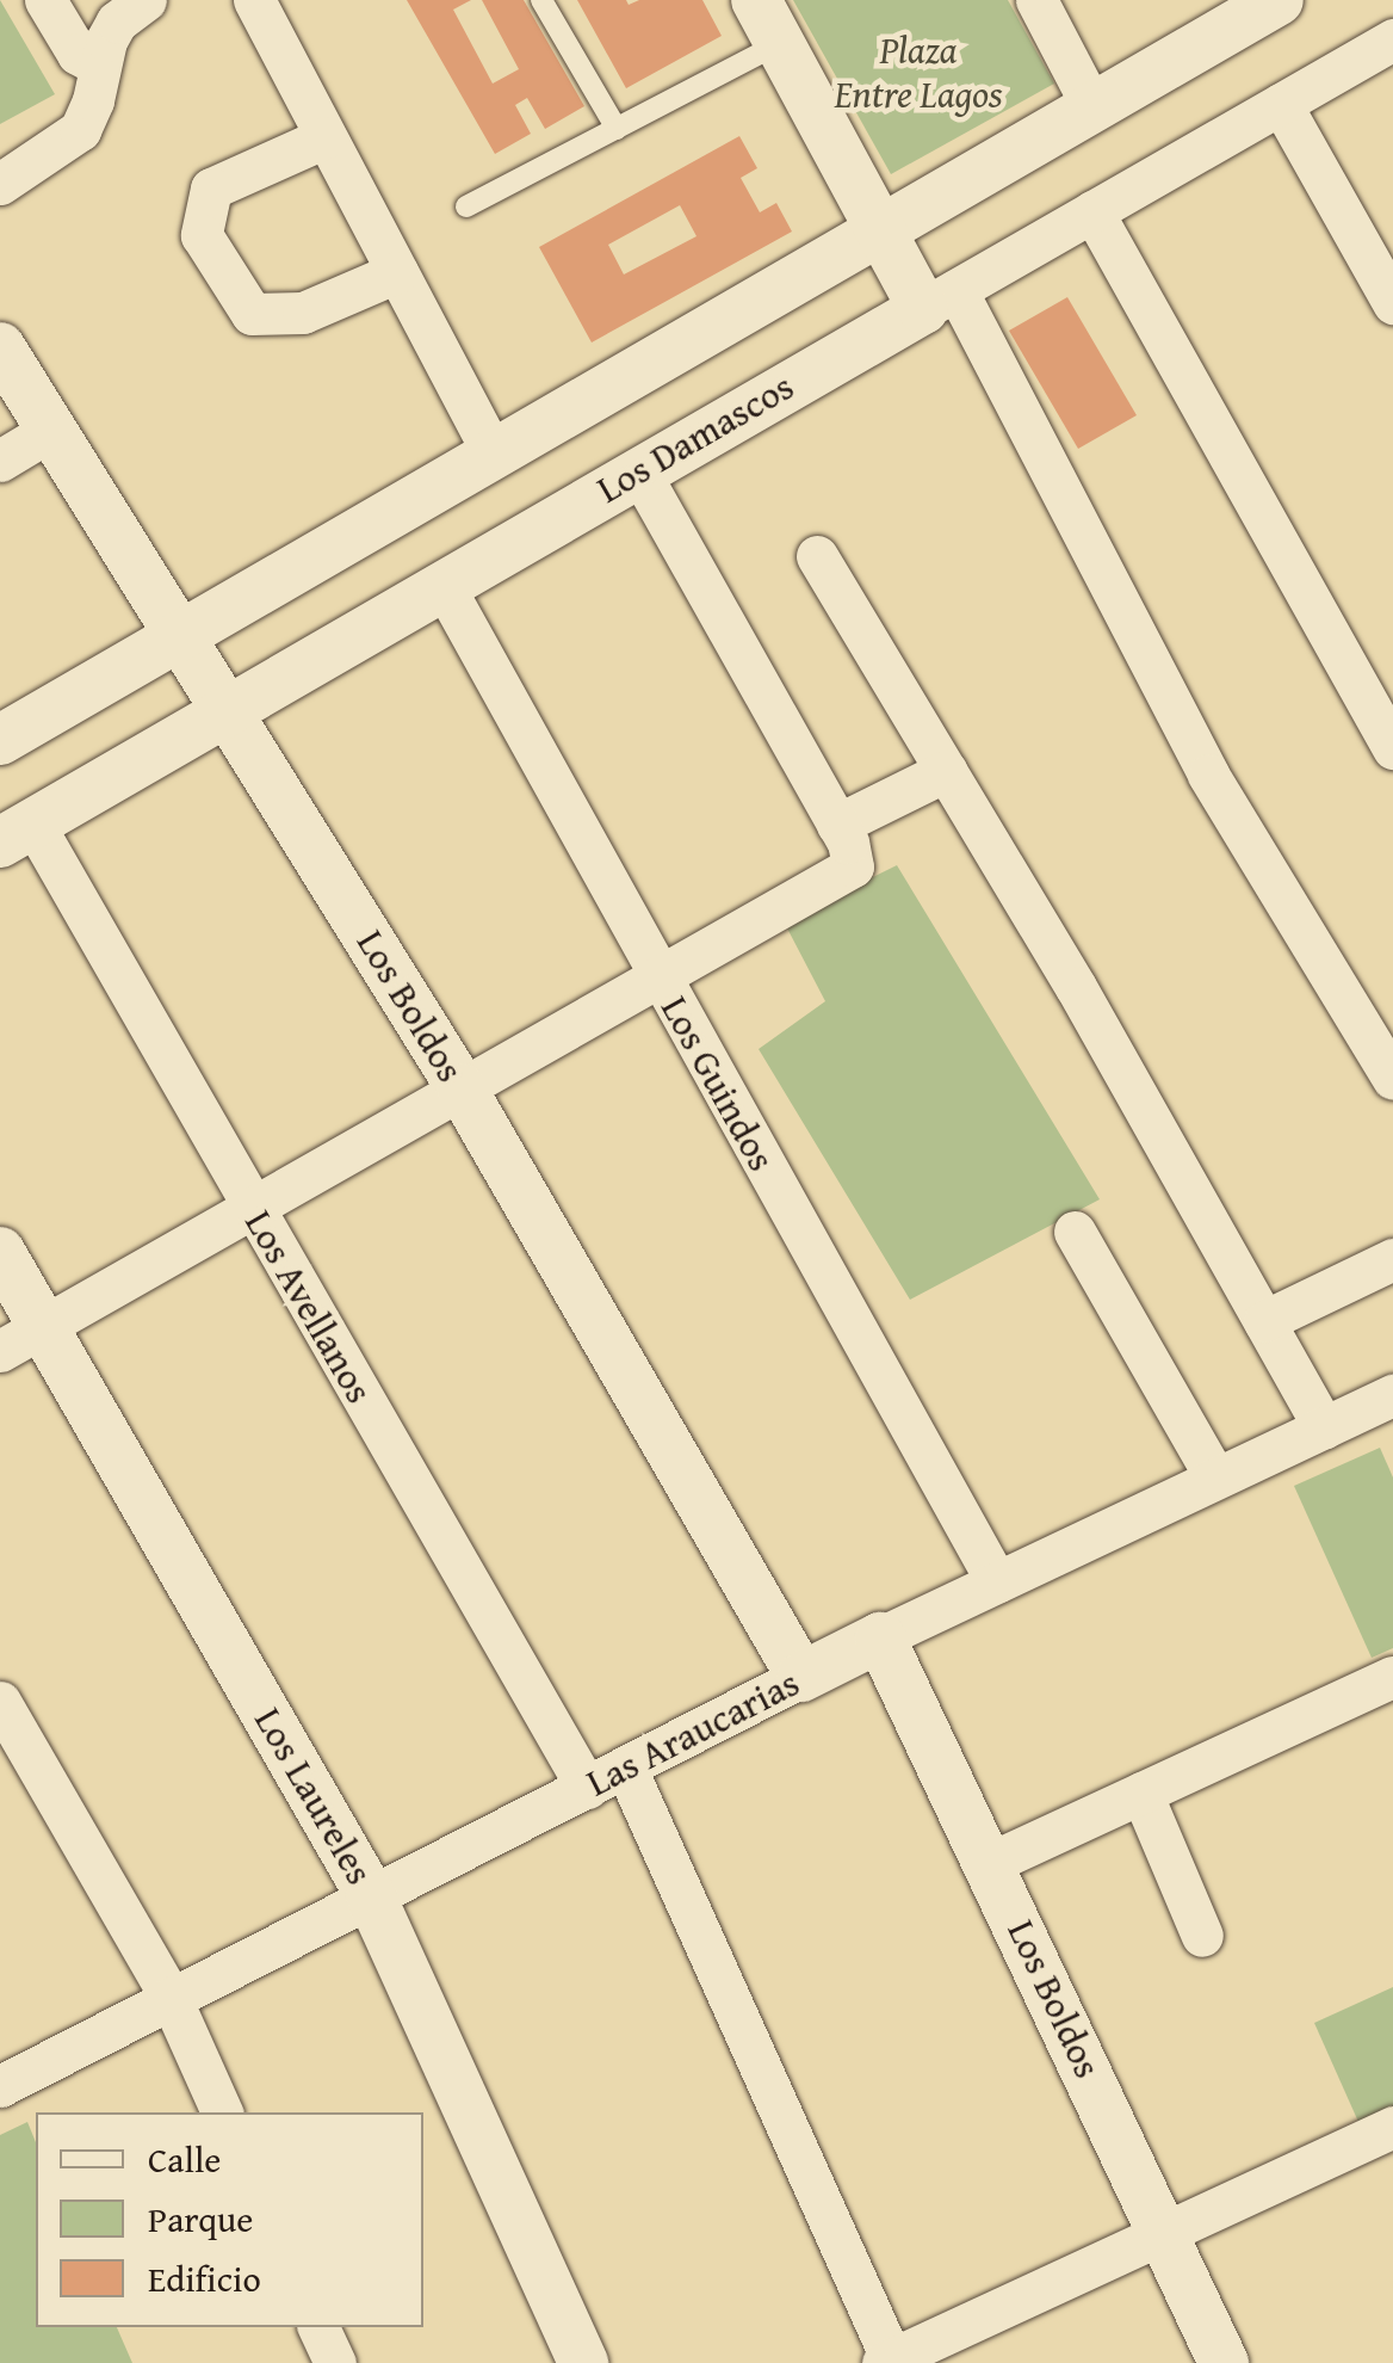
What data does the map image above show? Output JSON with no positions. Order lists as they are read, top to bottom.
{
  "streets": {
    "street": [
      "Los Damascos",
      "Los Boldos",
      "Los Guindos",
      "Los Avellanos",
      "Las Araucarias",
      "Los Laureles"
    ]
  },
  "crossings": [
    ["Los Damascos", "Los Boldos"],
    ["Los Damascos", "Los Guindos"],
    ["Los Damascos", "Los Avellanos"],
    ["Los Boldos", "Las Araucarias"],
    ["Los Guindos", "Las Araucarias"],
    ["Los Avellanos", "Las Araucarias"],
    ["Las Araucarias", "Los Laureles"]
  ],
  "parks": ["Plaza Entre Lagos"],
  "legend": ["Calle", "Parque", "Edificio"]
}
